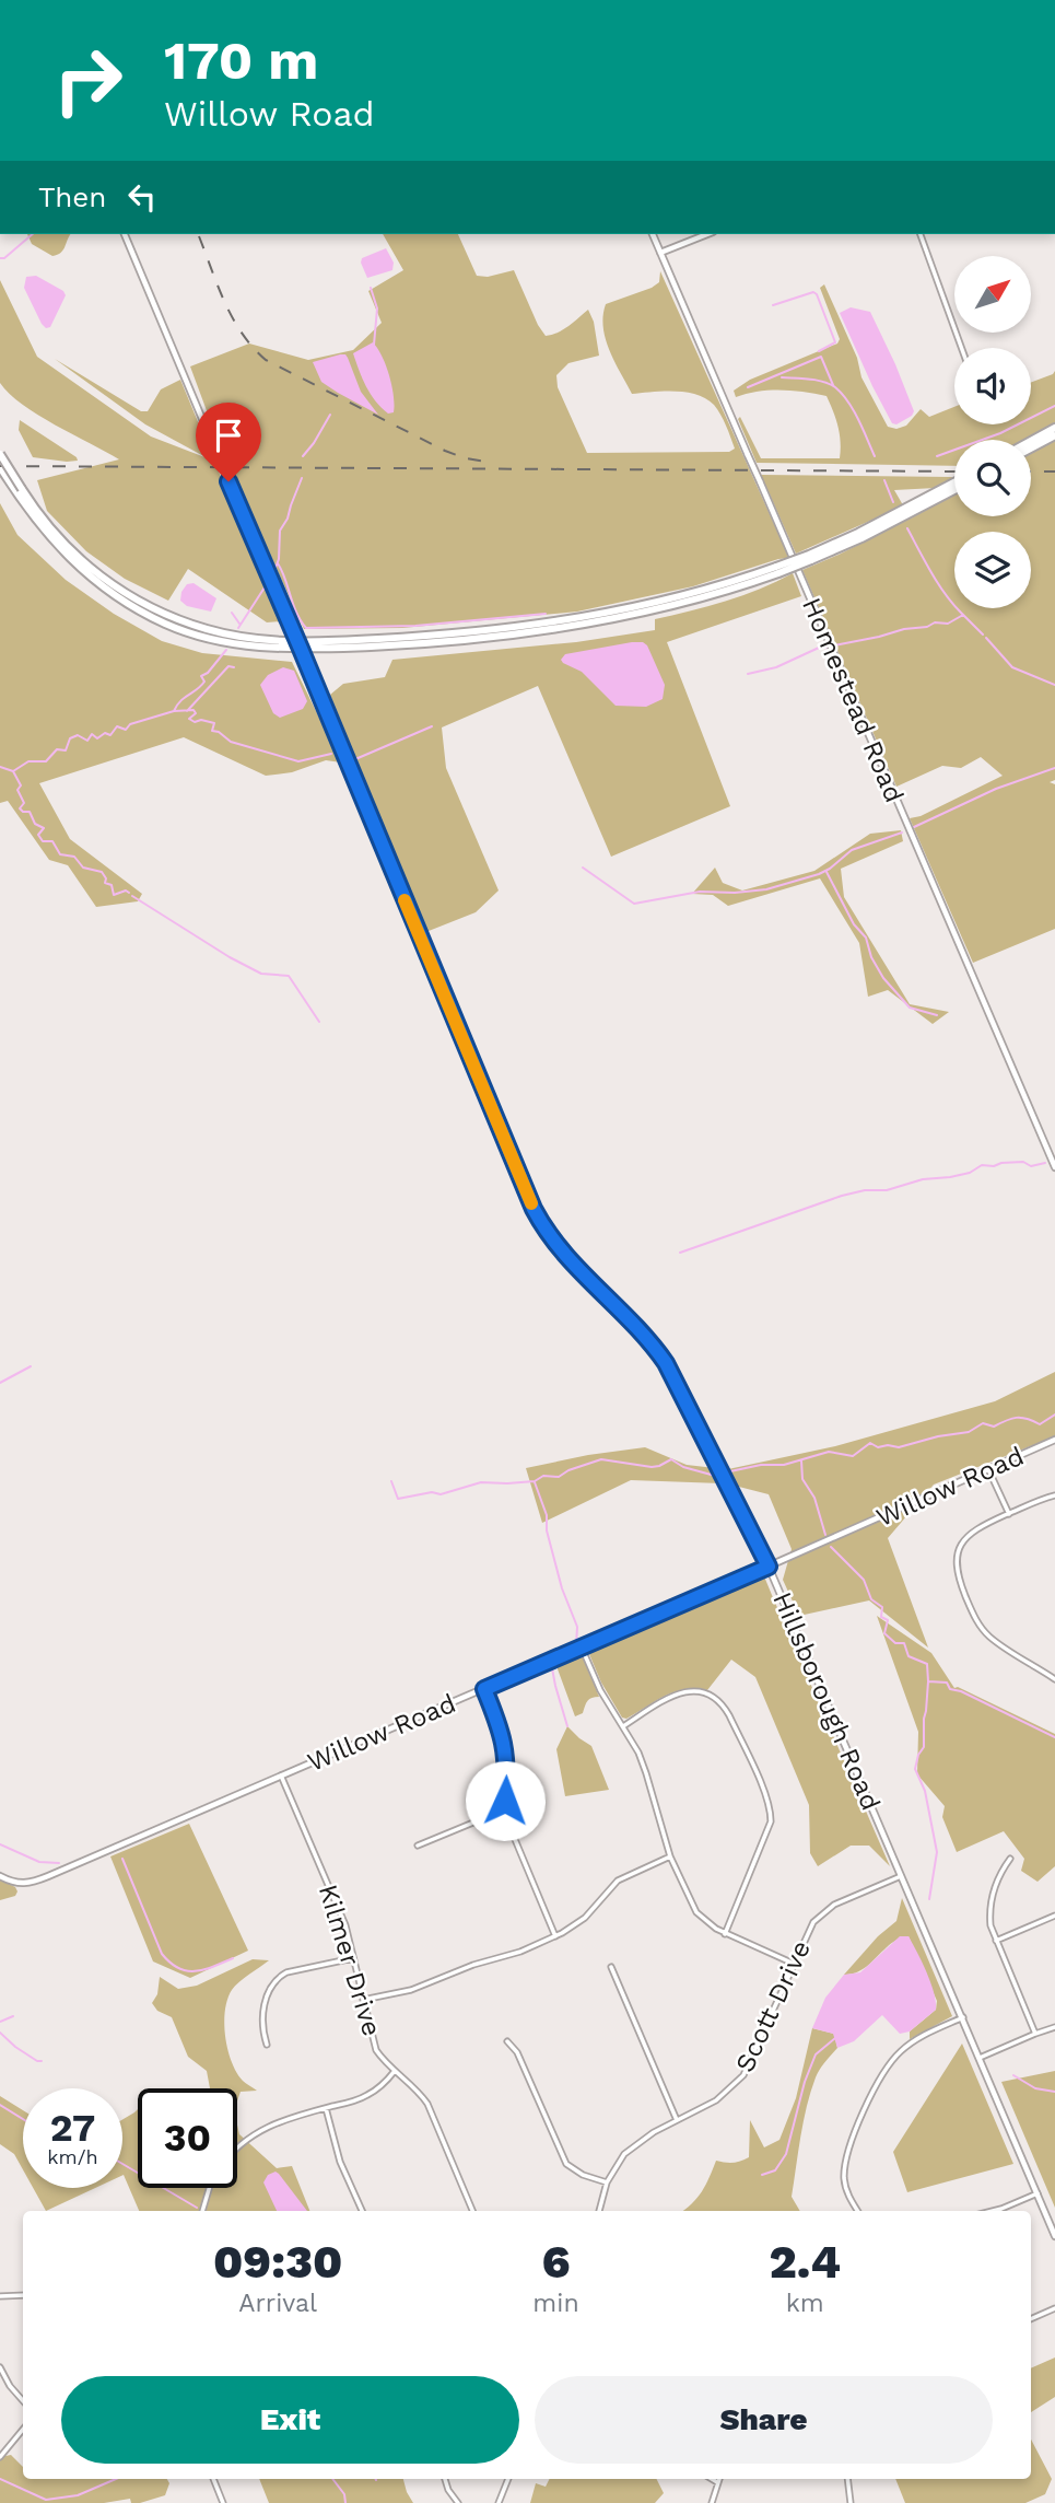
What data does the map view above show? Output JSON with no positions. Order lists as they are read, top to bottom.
{
  "streets": {
    "street": [
      "Homestead Road",
      "Willow Road",
      "Hillsborough Road",
      "Kilmer Drive",
      "Scott Drive"
    ]
  },
  "crossings": [
    ["Willow Road", "Hillsborough Road"],
    ["Willow Road", "Kilmer Drive"],
    ["Hillsborough Road", "Scott Drive"]
  ],
  "north": "top right",
  "page": {
    "turn": ["170 m", "Willow Road"],
    "then": "Then",
    "speed": "27 km/h",
    "limit": "30",
    "eta": [
      "09:30",
      "Arrival",
      "6",
      "min",
      "2.4",
      "km"
    ],
    "buttons": ["Exit", "Share"]
  }
}
